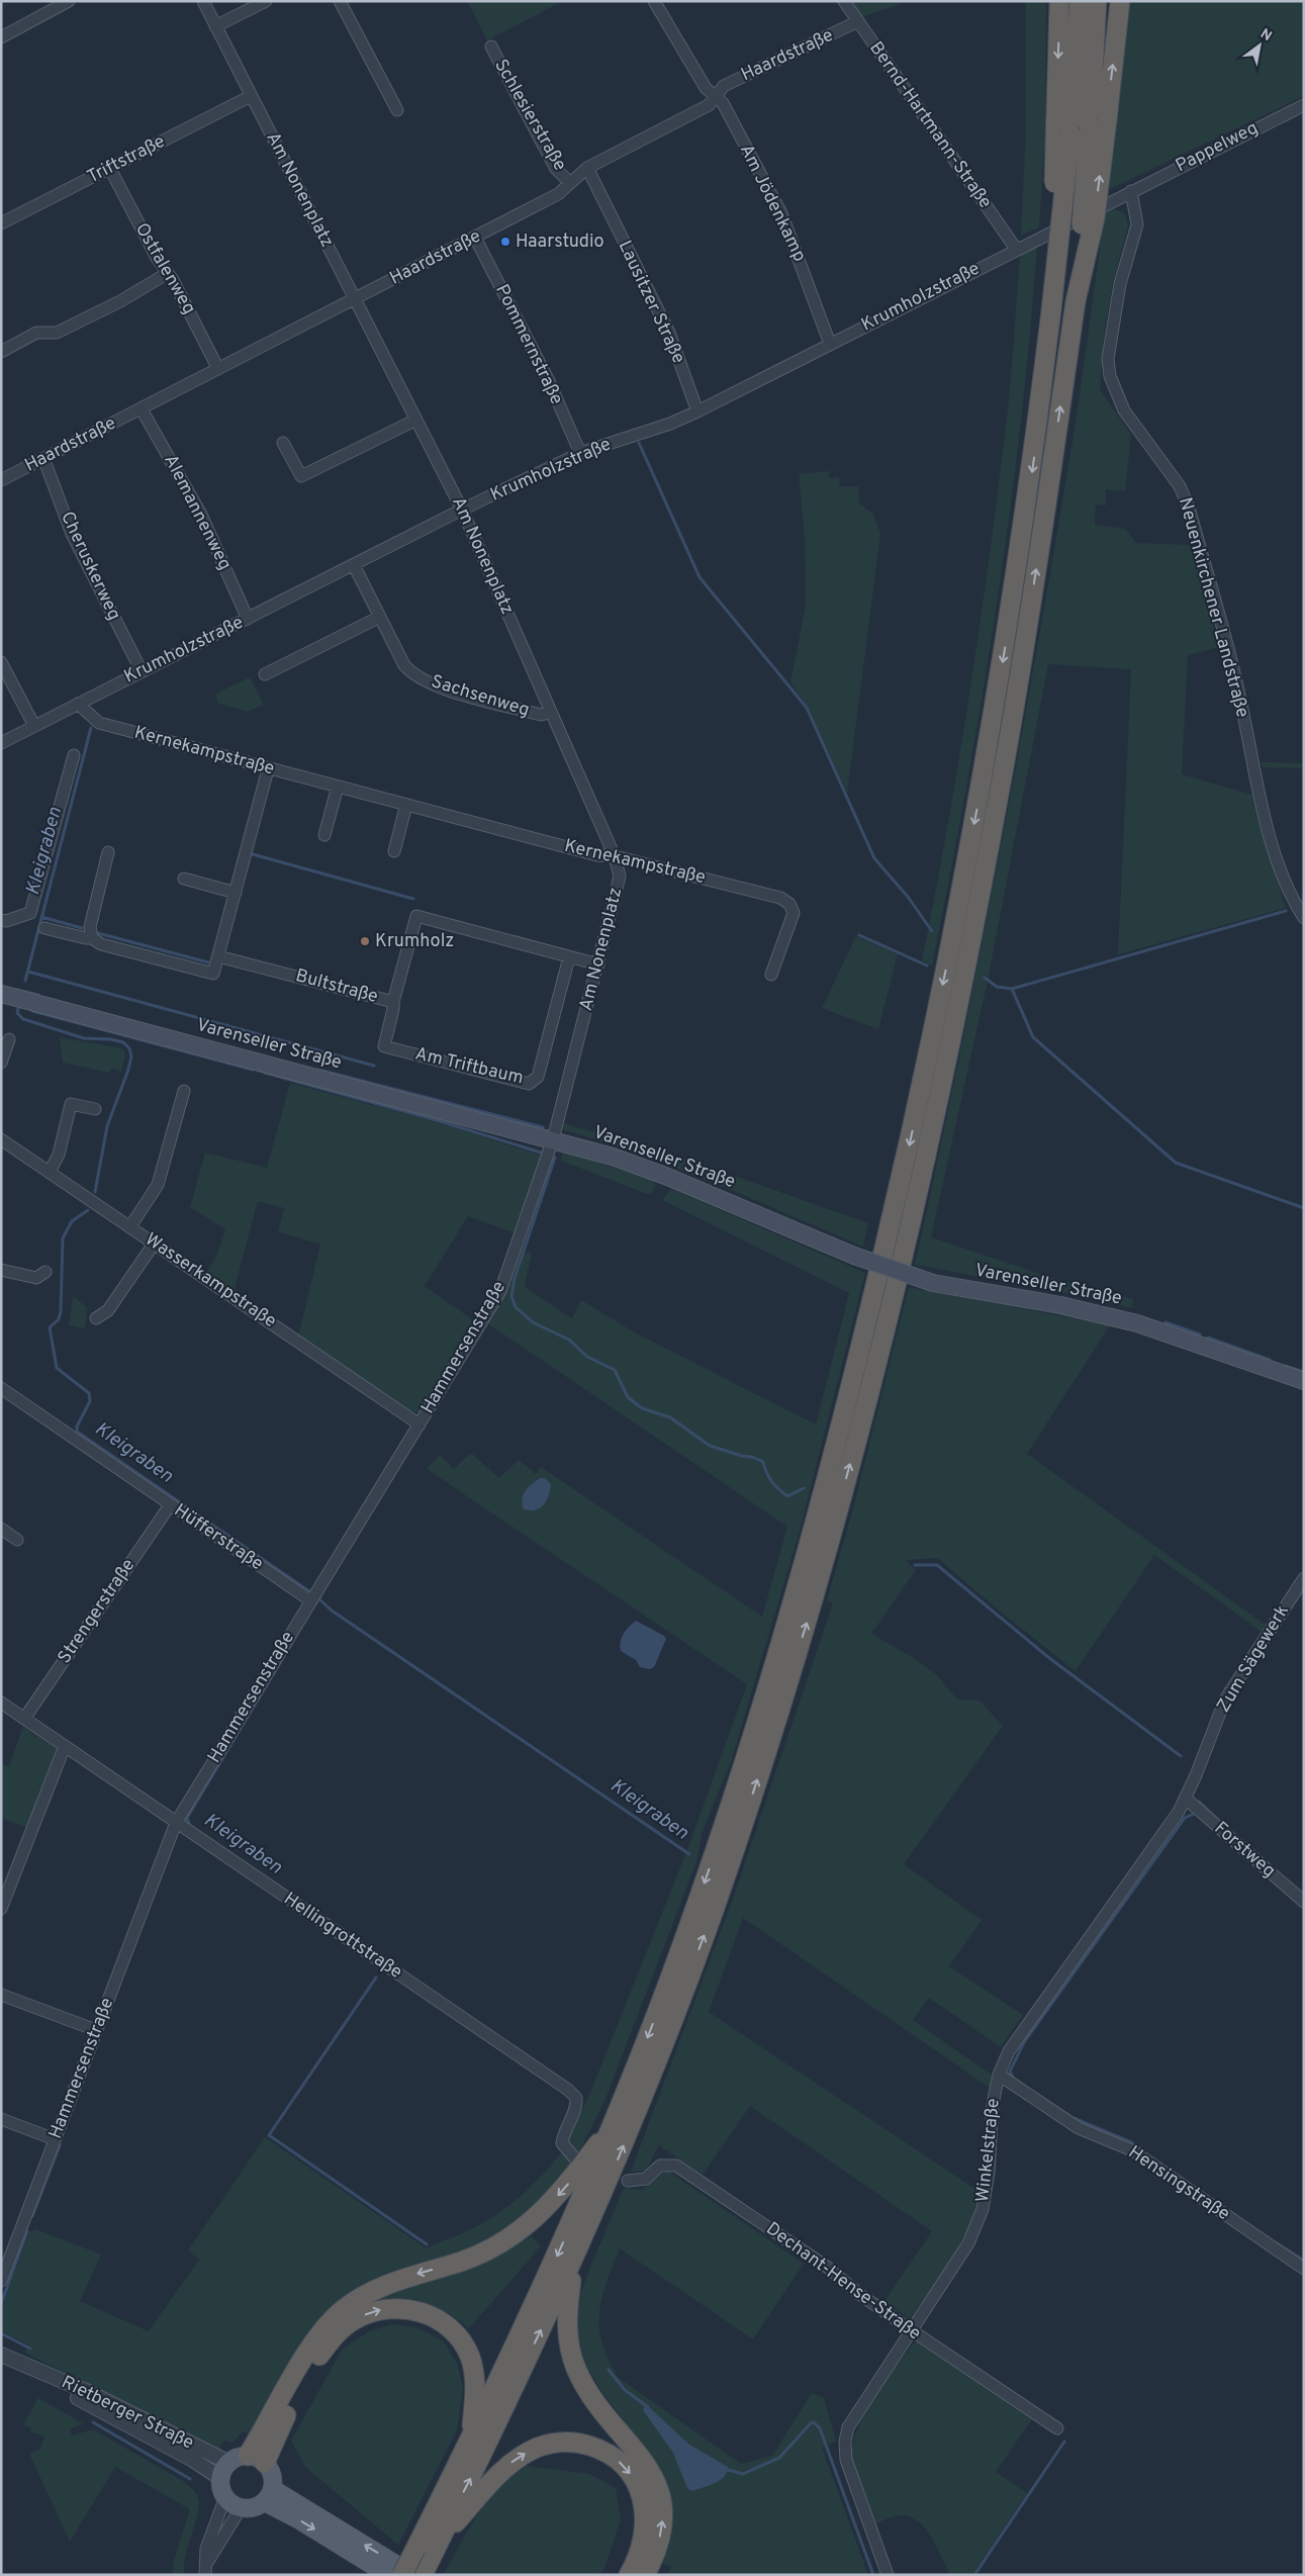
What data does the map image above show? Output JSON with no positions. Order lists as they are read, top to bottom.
{
  "streets": {
    "main road": ["Varenseller Straße"],
    "street": [
      "Haardstraße",
      "Schlesierstraße",
      "Bernd-Hartmann-Straße",
      "Pappelweg",
      "Triftstraße",
      "Am Nonenplatz",
      "Am Jödenkamp",
      "Ostfalenweg",
      "Krumholzstraße",
      "Lausitzer Straße",
      "Pommernstraße",
      "Alemannenweg",
      "Cheruskerweg",
      "Neuenkirchener Landstraße",
      "Sachsenweg",
      "Kernekampstraße",
      "Bultstraße",
      "Am Triftbaum",
      "Wasserkampstraße",
      "Hammersenstraße",
      "Hüfferstraße",
      "Strengerstraße",
      "Zum Sägewerk",
      "Forstweg",
      "Hellingrottstraße",
      "Winkelstraße",
      "Hensingstraße",
      "Dechant-Hense-Straße",
      "Rietberger Straße"
    ]
  },
  "crossings": [
    ["Haardstraße", "Schlesierstraße"],
    ["Haardstraße", "Bernd-Hartmann-Straße"],
    ["Haardstraße", "Am Nonenplatz"],
    ["Haardstraße", "Am Jödenkamp"],
    ["Haardstraße", "Ostfalenweg"],
    ["Haardstraße", "Lausitzer Straße"],
    ["Haardstraße", "Pommernstraße"],
    ["Haardstraße", "Alemannenweg"],
    ["Haardstraße", "Cheruskerweg"],
    ["Bernd-Hartmann-Straße", "Krumholzstraße"],
    ["Pappelweg", "Krumholzstraße"],
    ["Pappelweg", "Neuenkirchener Landstraße"],
    ["Triftstraße", "Am Nonenplatz"],
    ["Triftstraße", "Ostfalenweg"],
    ["Am Nonenplatz", "Krumholzstraße"],
    ["Am Nonenplatz", "Sachsenweg"],
    ["Am Nonenplatz", "Kernekampstraße"],
    ["Am Nonenplatz", "Bultstraße"],
    ["Am Nonenplatz", "Varenseller Straße"],
    ["Am Nonenplatz", "Hammersenstraße"],
    ["Am Jödenkamp", "Krumholzstraße"],
    ["Krumholzstraße", "Lausitzer Straße"],
    ["Krumholzstraße", "Pommernstraße"],
    ["Krumholzstraße", "Alemannenweg"],
    ["Krumholzstraße", "Cheruskerweg"],
    ["Krumholzstraße", "Neuenkirchener Landstraße"],
    ["Krumholzstraße", "Sachsenweg"],
    ["Krumholzstraße", "Kernekampstraße"],
    ["Bultstraße", "Am Triftbaum"],
    ["Varenseller Straße", "Hammersenstraße"],
    ["Wasserkampstraße", "Hammersenstraße"],
    ["Hammersenstraße", "Hüfferstraße"],
    ["Hammersenstraße", "Hellingrottstraße"],
    ["Hüfferstraße", "Strengerstraße"],
    ["Strengerstraße", "Hellingrottstraße"],
    ["Zum Sägewerk", "Forstweg"],
    ["Zum Sägewerk", "Winkelstraße"],
    ["Forstweg", "Winkelstraße"],
    ["Winkelstraße", "Hensingstraße"],
    ["Winkelstraße", "Dechant-Hense-Straße"]
  ],
  "water": ["Kleigraben"],
  "places": ["Haarstudio", "Krumholz"],
  "north": "top right"
}
